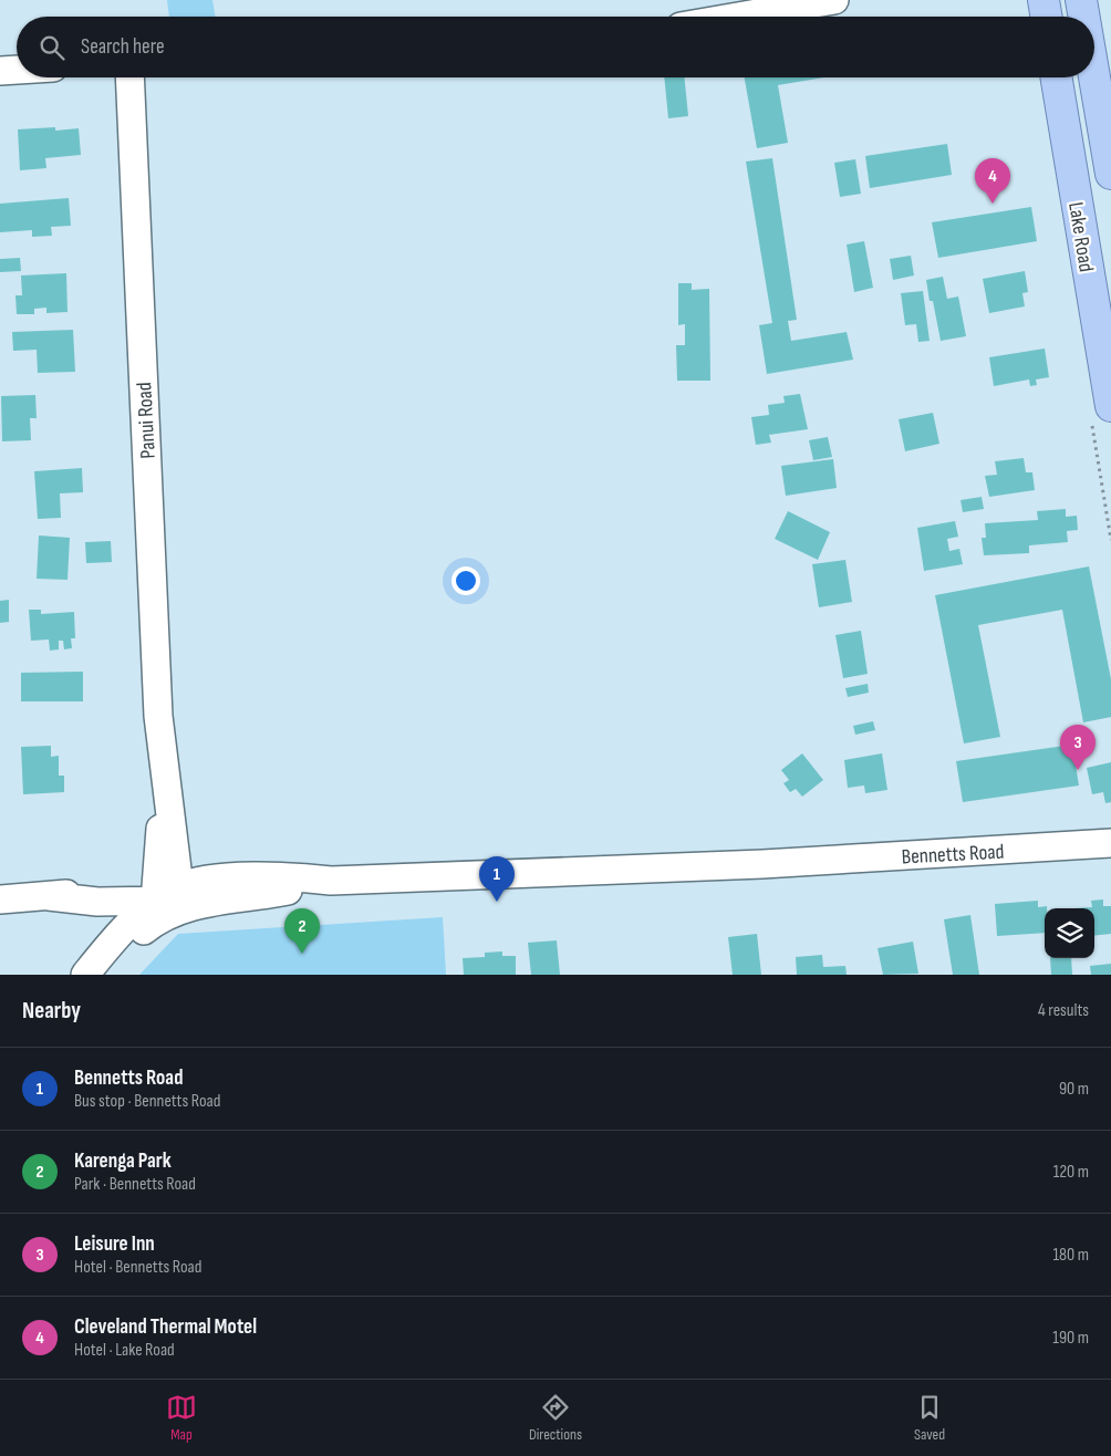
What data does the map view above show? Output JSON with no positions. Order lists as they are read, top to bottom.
{
  "streets": {
    "main road": ["Lake Road"],
    "street": ["Panui Road", "Bennetts Road"]
  },
  "crossings": [
    ["Panui Road", "Bennetts Road"]
  ],
  "page": {
    "search": "Search here",
    "pins": [
      "4",
      "3",
      "1",
      "2"
    ],
    "heading": ["Nearby", "4 results"],
    "list": [
      {
        "mark": "1",
        "name": "Bennetts Road",
        "note": "Bus stop · Bennetts Road",
        "value": "90 m"
      },
      {
        "mark": "2",
        "name": "Karenga Park",
        "note": "Park · Bennetts Road",
        "value": "120 m"
      },
      {
        "mark": "3",
        "name": "Leisure Inn",
        "note": "Hotel · Bennetts Road",
        "value": "180 m"
      },
      {
        "mark": "4",
        "name": "Cleveland Thermal Motel",
        "note": "Hotel · Lake Road",
        "value": "190 m"
      }
    ],
    "nav": ["Map", "Directions", "Saved"]
  }
}
